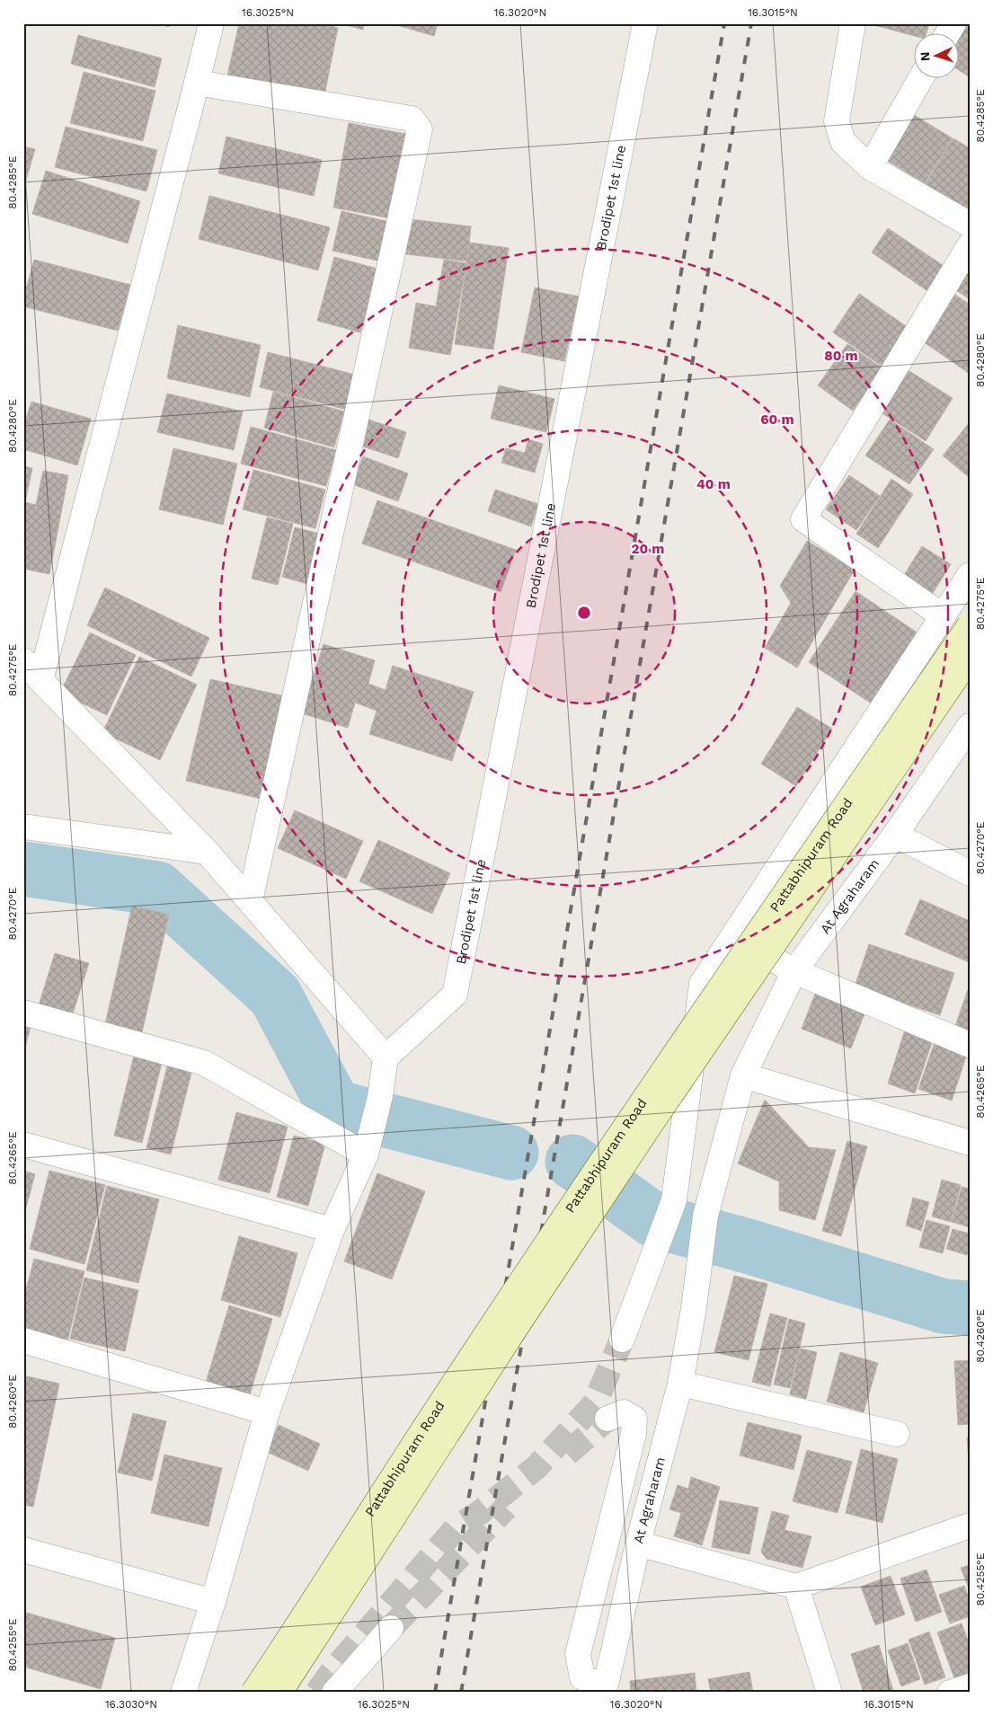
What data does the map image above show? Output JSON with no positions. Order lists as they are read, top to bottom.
{
  "streets": {
    "street": ["Brodipet 1st line", "Pattabhipuram Road", "At Agraharam"]
  },
  "north": "left",
  "coordinates": [
    "16.3025°N",
    "16.3020°N",
    "16.3015°N",
    "80.4285°E",
    "80.4280°E",
    "80.4275°E",
    "80.4270°E",
    "80.4265°E",
    "80.4260°E",
    "80.4255°E",
    "16.3030°N"
  ],
  "rings": [
    "80 m",
    "60 m",
    "40 m",
    "20 m"
  ]
}
